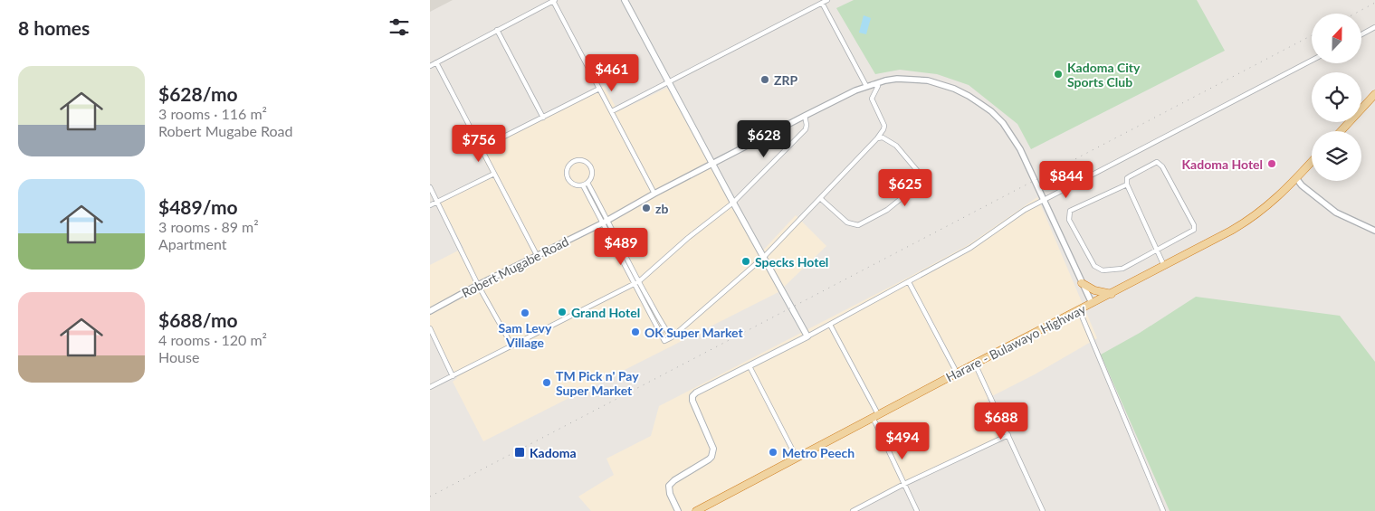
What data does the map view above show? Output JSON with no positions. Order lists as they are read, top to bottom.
{
  "streets": {
    "highway": ["Harare - Bulawayo Highway"],
    "street": ["Robert Mugabe Road"]
  },
  "crossings": [
    ["Robert Mugabe Road", "Harare - Bulawayo Highway"]
  ],
  "places": {
    "other": [
      "Kadoma City Sports Club",
      "ZRP",
      "Kadoma Hotel",
      "zb",
      "Specks Hotel",
      "Grand Hotel",
      "Sam Levy Village",
      "OK Super Market",
      "TM Pick n' Pay Super Market",
      "Metro Peech"
    ],
    "transit": ["Kadoma"]
  },
  "north": "top",
  "page": {
    "heading": "8 homes",
    "list": [
      {
        "name": "$628/mo",
        "note": "3 rooms · 116 m² · Robert Mugabe Road"
      },
      {
        "name": "$489/mo",
        "note": "3 rooms · 89 m² · Apartment"
      },
      {
        "name": "$688/mo",
        "note": "4 rooms · 120 m² · House"
      }
    ],
    "price": [
      "$461",
      "$628",
      "$756",
      "$844",
      "$625",
      "$489",
      "$688",
      "$494"
    ]
  }
}
